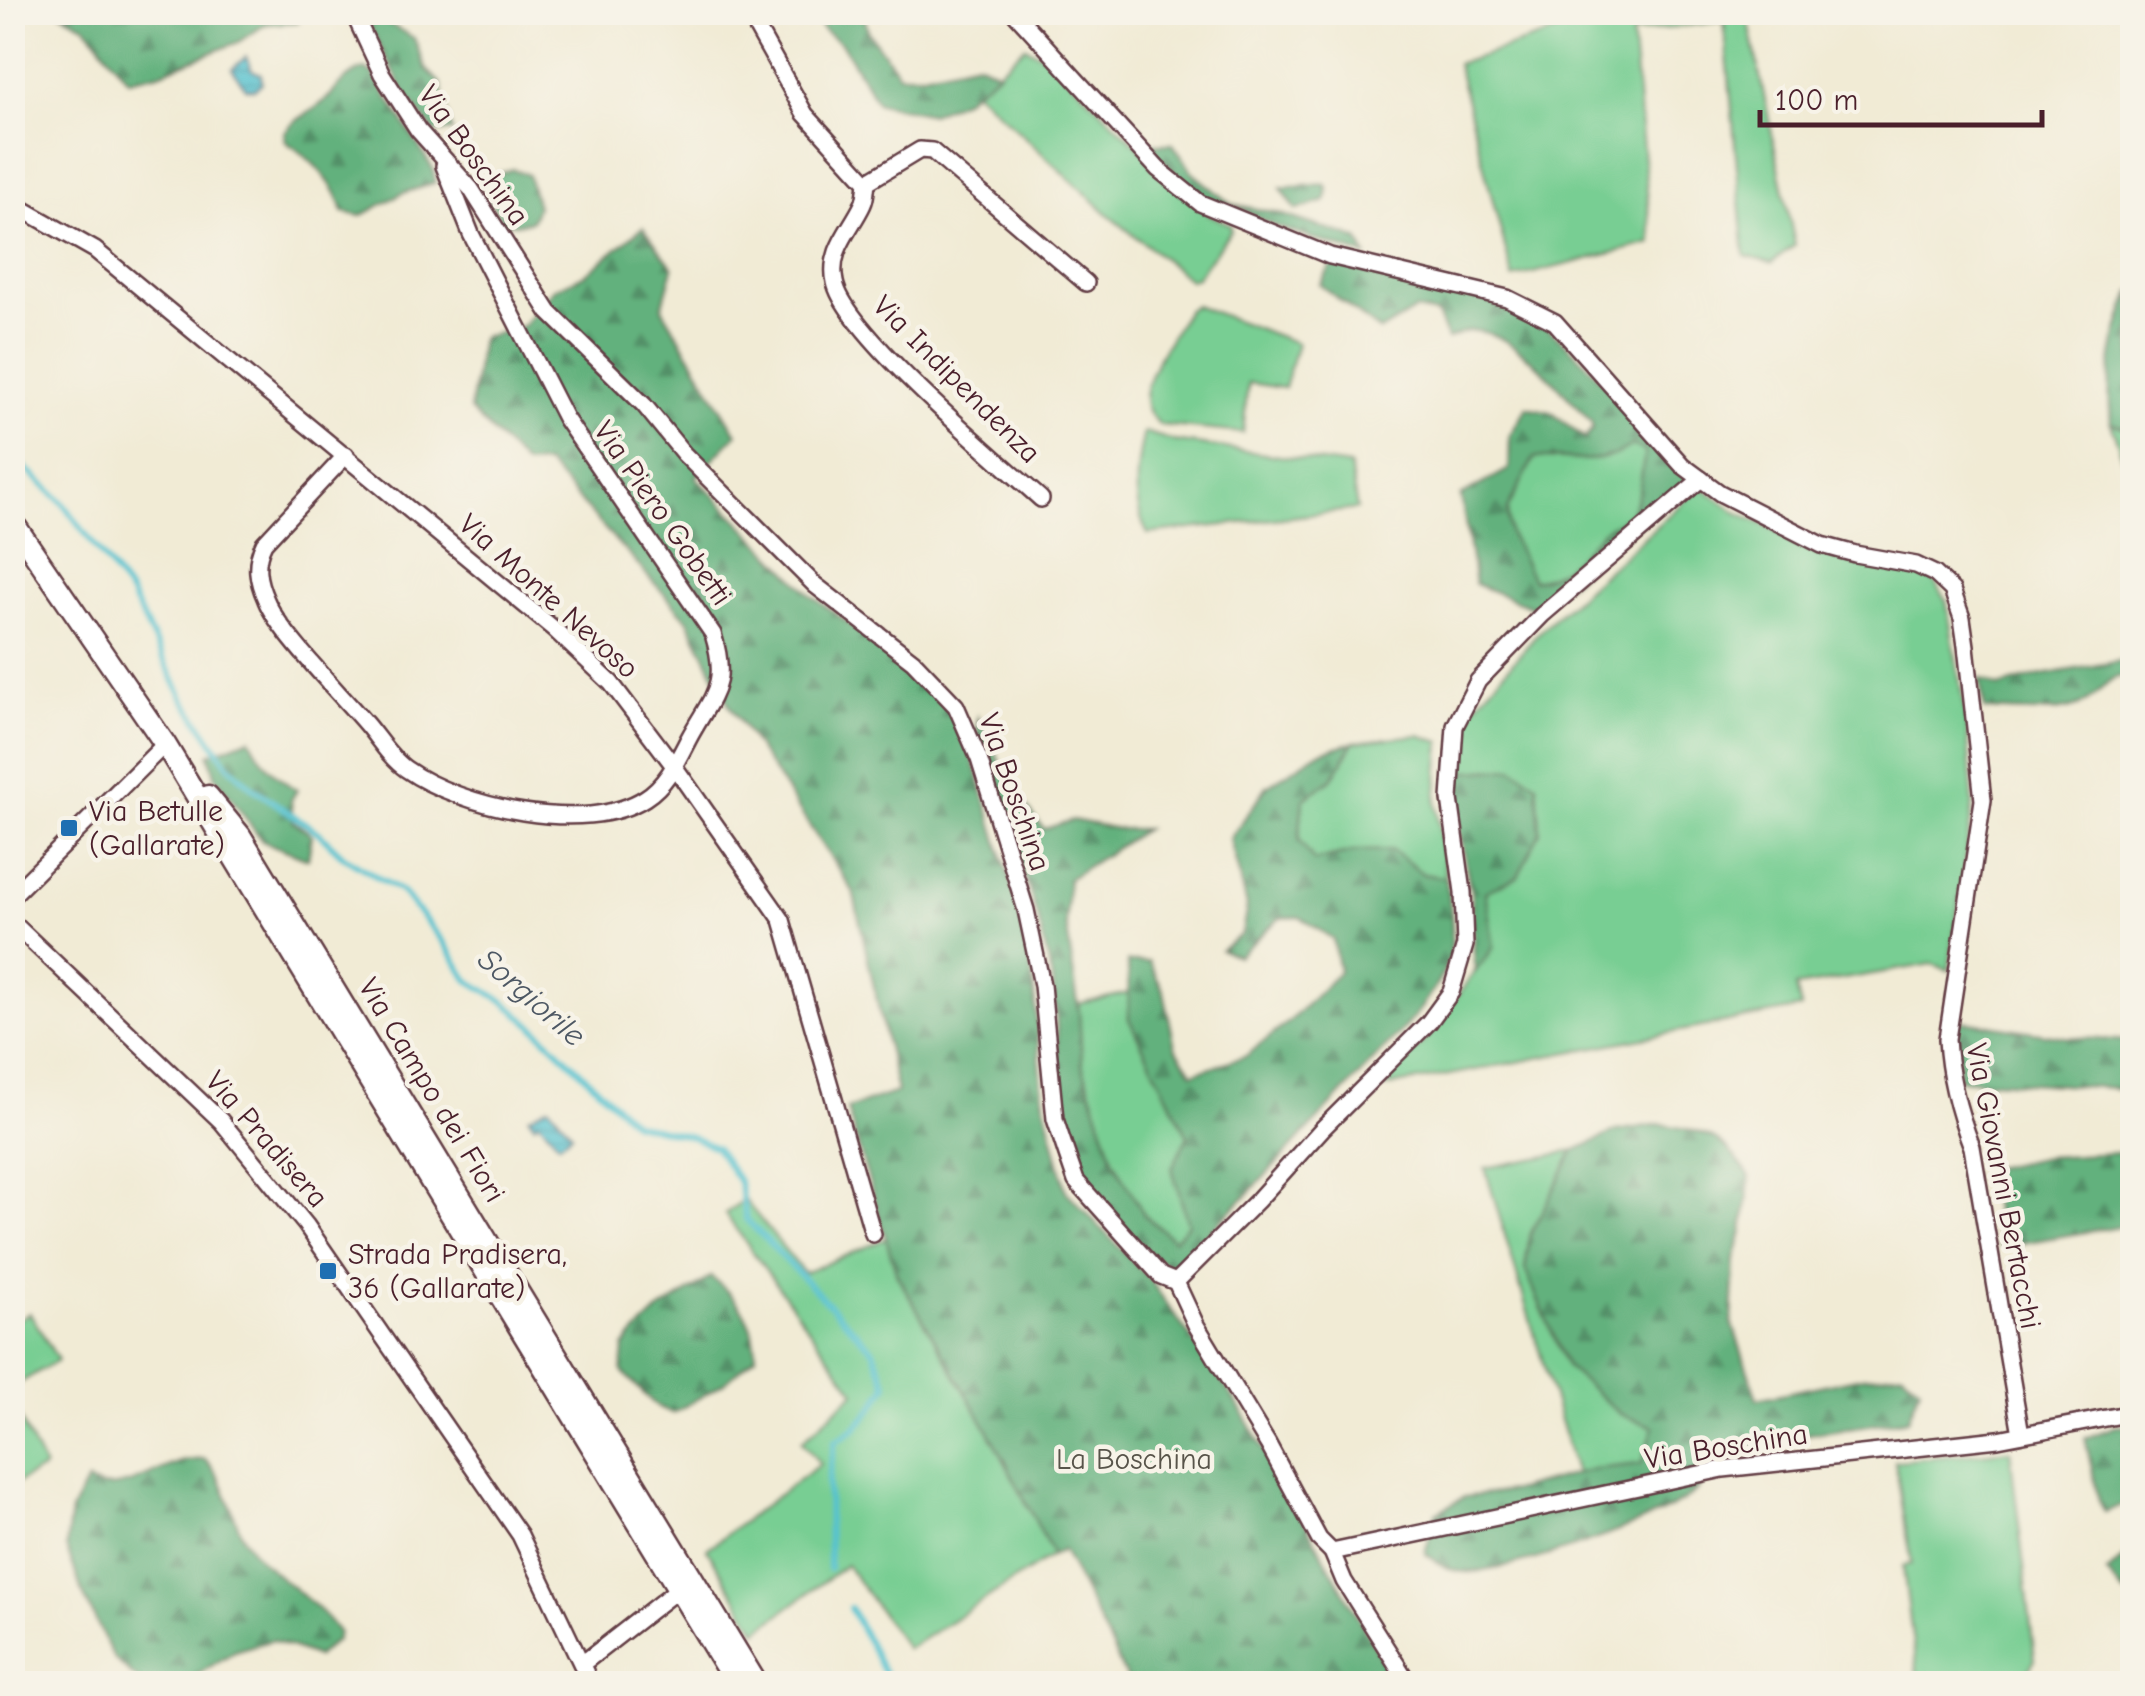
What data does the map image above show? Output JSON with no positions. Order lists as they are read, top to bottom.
{
  "streets": {
    "street": [
      "Via Boschina",
      "Via Indipendenza",
      "Via Piero Gobetti",
      "Via Monte Nevoso",
      "Via Campo dei Fiori",
      "Via Pradisera",
      "Via Giovanni Bertacchi"
    ]
  },
  "crossings": [
    ["Via Boschina", "Via Piero Gobetti"],
    ["Via Boschina", "Via Giovanni Bertacchi"],
    ["Via Piero Gobetti", "Via Monte Nevoso"]
  ],
  "water": ["Sorgiorile"],
  "parks": ["La Boschina"],
  "places": {
    "transit": ["Via Betulle (Gallarate)", "Strada Pradisera, 36 (Gallarate)"]
  },
  "scale_bar": "100 m"
}
